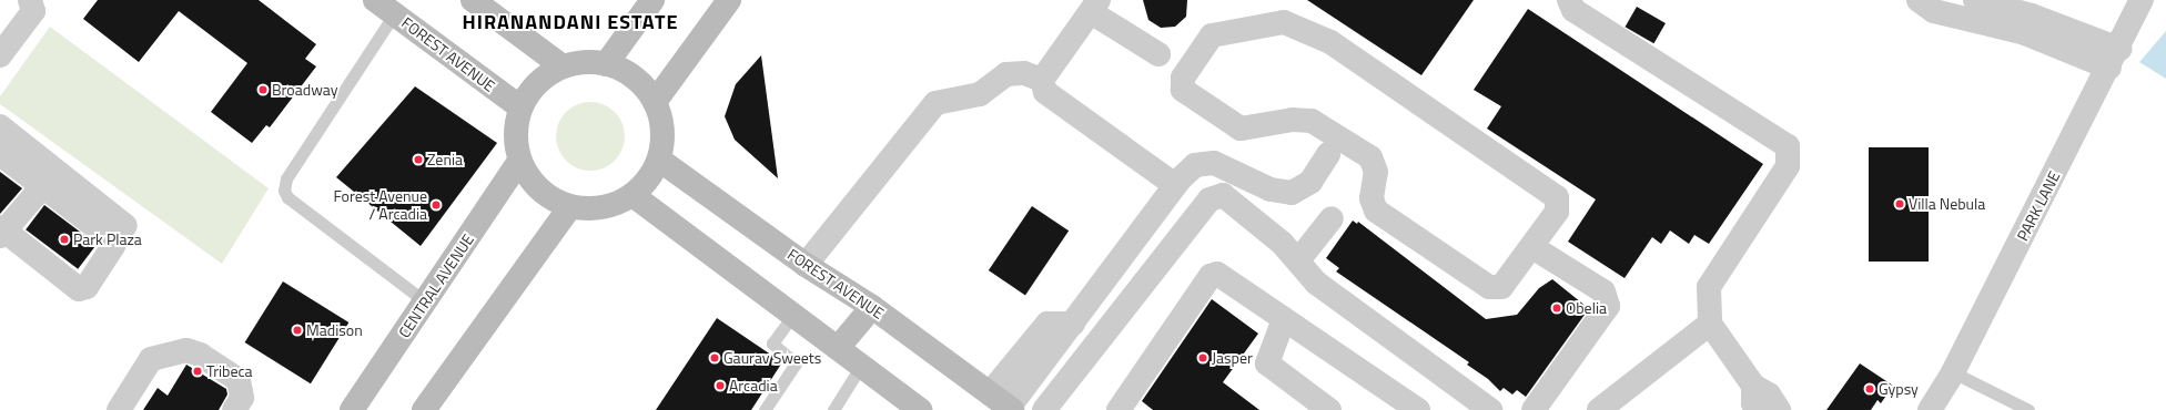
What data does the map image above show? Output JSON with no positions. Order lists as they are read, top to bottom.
{
  "streets": {
    "main road": ["FOREST AVENUE", "CENTRAL AVENUE"],
    "street": ["PARK LANE"]
  },
  "crossings": [
    ["FOREST AVENUE", "CENTRAL AVENUE"]
  ],
  "districts": ["HIRANANDANI ESTATE"],
  "places": [
    "Broadway",
    "Zenia",
    "Villa Nebula",
    "Forest Avenue / Arcadia",
    "Park Plaza",
    "Obelia",
    "Madison",
    "Gaurav Sweets",
    "Jasper",
    "Tribeca",
    "Arcadia",
    "Gypsy"
  ]
}
